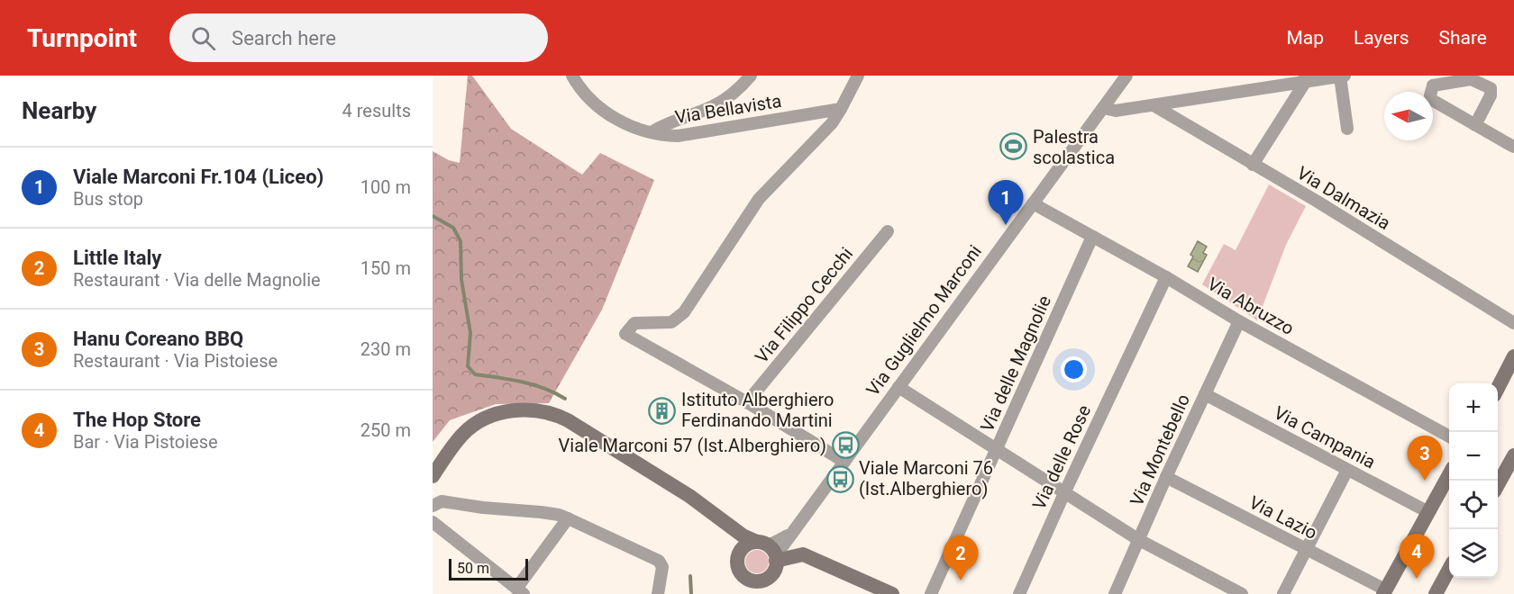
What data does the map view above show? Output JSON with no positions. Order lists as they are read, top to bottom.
{
  "streets": {
    "street": [
      "Via Bellavista",
      "Via Dalmazia",
      "Via Filippo Cecchi",
      "Via Abruzzo",
      "Via Guglielmo Marconi",
      "Via delle Magnolie",
      "Via Campania",
      "Via Montebello",
      "Via delle Rose",
      "Via Lazio"
    ]
  },
  "crossings": [
    ["Via Abruzzo", "Via Guglielmo Marconi"],
    ["Via Abruzzo", "Via delle Magnolie"],
    ["Via Abruzzo", "Via Montebello"],
    ["Via Abruzzo", "Via delle Rose"],
    ["Via Campania", "Via Montebello"],
    ["Via Montebello", "Via Lazio"]
  ],
  "places": {
    "sports": ["Palestra scolastica"],
    "building": ["Istituto Alberghiero Ferdinando Martini"],
    "bus stop": ["Viale Marconi 57 (Ist.Alberghiero)", "Viale Marconi 76 (Ist.Alberghiero)"]
  },
  "scale_bar": "50 m",
  "north": "left",
  "page": {
    "header": "Turnpoint",
    "search": "Search here",
    "nav": ["Map", "Layers", "Share"],
    "heading": ["Nearby", "4 results"],
    "list": [
      {
        "mark": "1",
        "name": "Viale Marconi Fr.104 (Liceo)",
        "note": "Bus stop",
        "value": "100 m"
      },
      {
        "mark": "2",
        "name": "Little Italy",
        "note": "Restaurant · Via delle Magnolie",
        "value": "150 m"
      },
      {
        "mark": "3",
        "name": "Hanu Coreano BBQ",
        "note": "Restaurant · Via Pistoiese",
        "value": "230 m"
      },
      {
        "mark": "4",
        "name": "The Hop Store",
        "note": "Bar · Via Pistoiese",
        "value": "250 m"
      }
    ],
    "pins": [
      "1",
      "3",
      "4",
      "2"
    ],
    "map_buttons": ["+", "−"],
    "scale": "50 m"
  }
}
